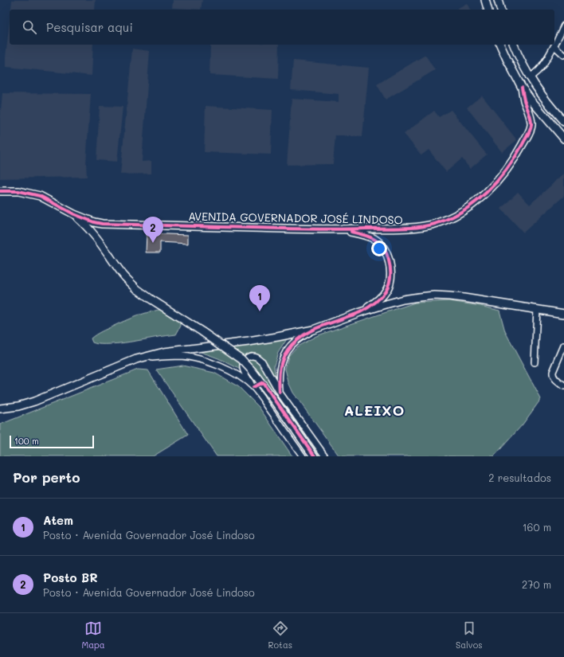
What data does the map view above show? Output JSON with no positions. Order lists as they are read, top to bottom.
{
  "streets": {
    "main road": ["AVENIDA GOVERNADOR JOSÉ LINDOSO"]
  },
  "districts": ["ALEIXO"],
  "scale_bar": "100 m",
  "page": {
    "search": "Pesquisar aqui",
    "pins": ["2", "1"],
    "scale": "100 m",
    "heading": ["Por perto", "2 resultados"],
    "list": [
      {
        "mark": "1",
        "name": "Atem",
        "note": "Posto · Avenida Governador José Lindoso",
        "value": "160 m"
      },
      {
        "mark": "2",
        "name": "Posto BR",
        "note": "Posto · Avenida Governador José Lindoso",
        "value": "270 m"
      }
    ],
    "nav": ["Mapa", "Rotas", "Salvos"]
  }
}
